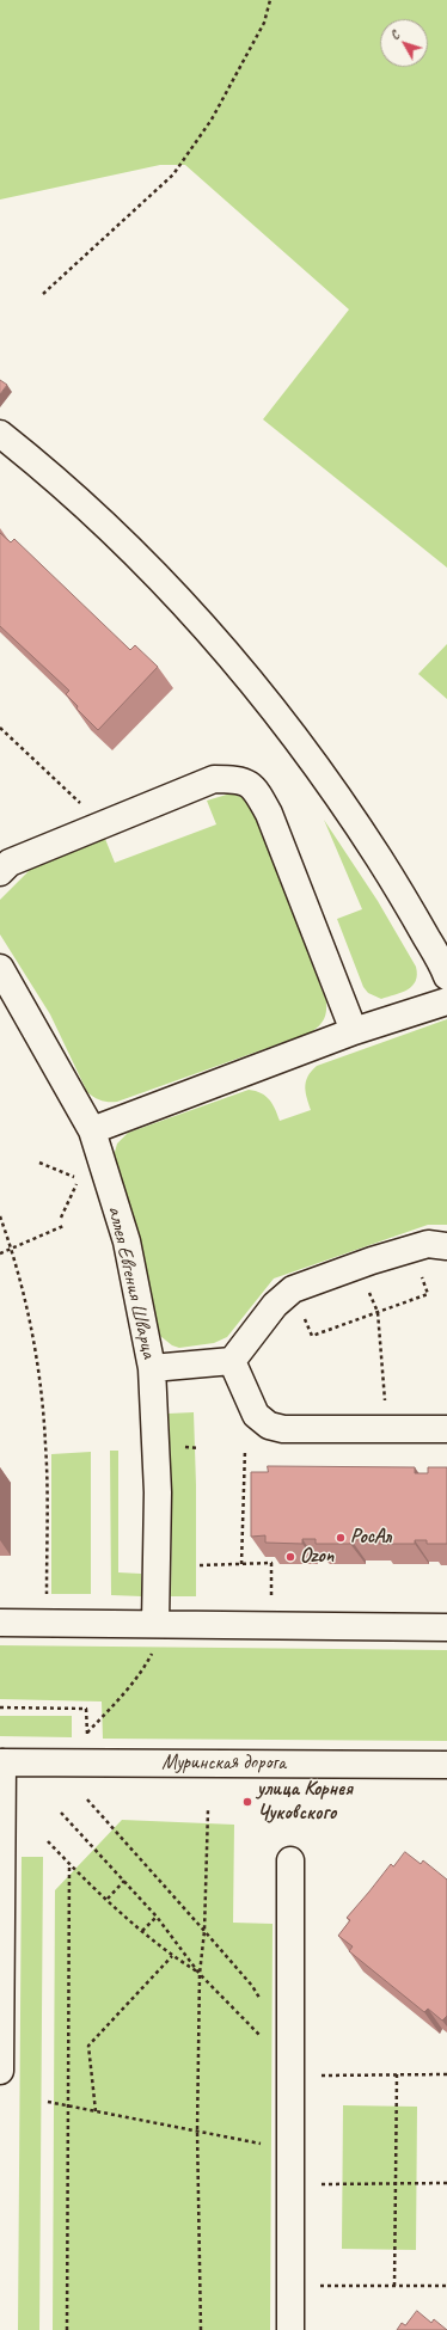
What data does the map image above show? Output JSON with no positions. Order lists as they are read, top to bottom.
{
  "streets": {
    "street": ["аллея Евгения Шварца", "Муринская дорога"]
  },
  "places": ["РосАл", "Ozon", "улица Корнея Чуковского"],
  "north": "top left"
}
